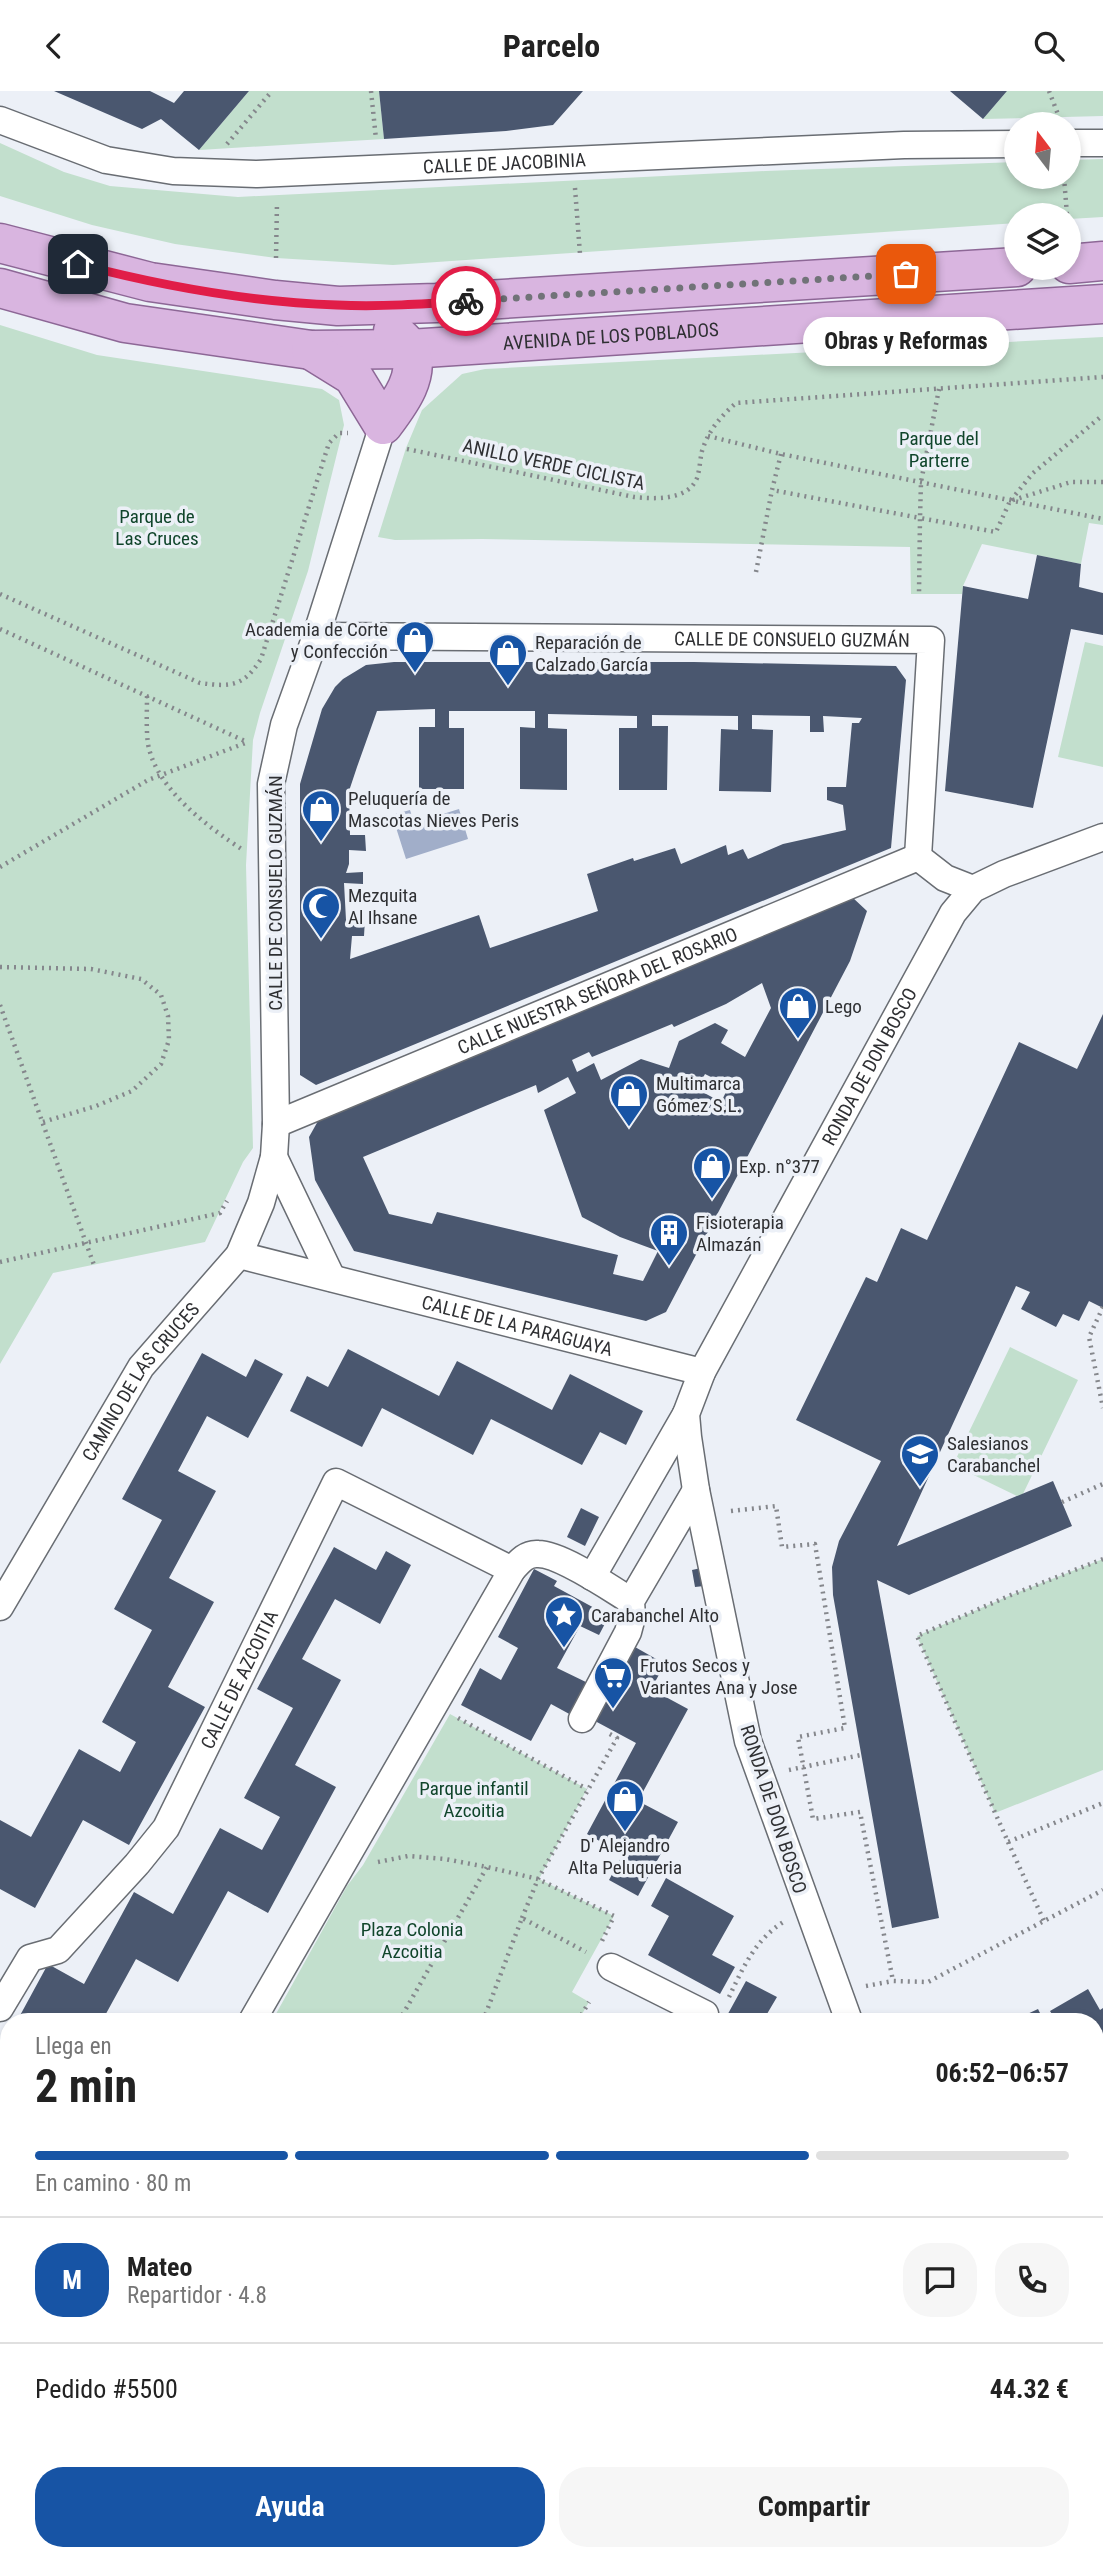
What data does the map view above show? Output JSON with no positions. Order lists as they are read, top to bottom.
{
  "streets": {
    "main road": ["AVENIDA DE LOS POBLADOS"],
    "street": [
      "CALLE DE JACOBINIA",
      "CALLE DE CONSUELO GUZMÁN",
      "CALLE NUESTRA SEÑORA DEL ROSARIO",
      "RONDA DE DON BOSCO",
      "CALLE DE LA PARAGUAYA",
      "CAMINO DE LAS CRUCES",
      "CALLE DE AZCOITIA"
    ],
    "path": ["ANILLO VERDE CICLISTA"]
  },
  "crossings": [
    ["ANILLO VERDE CICLISTA", "CALLE DE CONSUELO GUZMÁN"],
    ["CALLE DE CONSUELO GUZMÁN", "CALLE NUESTRA SEÑORA DEL ROSARIO"],
    ["CALLE DE CONSUELO GUZMÁN", "CAMINO DE LAS CRUCES"],
    ["RONDA DE DON BOSCO", "CALLE DE LA PARAGUAYA"],
    ["CALLE DE LA PARAGUAYA", "CAMINO DE LAS CRUCES"]
  ],
  "parks": [
    "Parque del Parterre",
    "Parque de Las Cruces",
    "Parque infantil Azcoitia",
    "Plaza Colonia Azcoitia"
  ],
  "places": {
    "other": ["Obras y Reformas"],
    "shop": [
      "Academia de Corte y Confección",
      "Reparación de Calzado García",
      "Peluquería de Mascotas Nieves Peris",
      "Lego",
      "Multimarca Gómez S.L.",
      "Exp. n°377",
      "D' Alejandro Alta Peluqueria"
    ],
    "mosque": ["Mezquita Al Ihsane"],
    "building": ["Fisioterapia Almazán"],
    "school or university": ["Salesianos Carabanchel"],
    "place": ["Carabanchel Alto"],
    "supermarket": ["Frutos Secos y Variantes Ana y Jose"]
  },
  "north": "top",
  "page": {
    "header": "Parcelo",
    "bubble": "Obras y Reformas",
    "heading": ["2 min", "Llega en", "06:52–06:57"],
    "panel": [
      "Mateo",
      "Repartidor · 4.8",
      "Pedido #5500",
      "44.32 €"
    ],
    "bar": "En camino · 80 m",
    "round": "M",
    "buttons": ["Ayuda", "Compartir"]
  }
}
